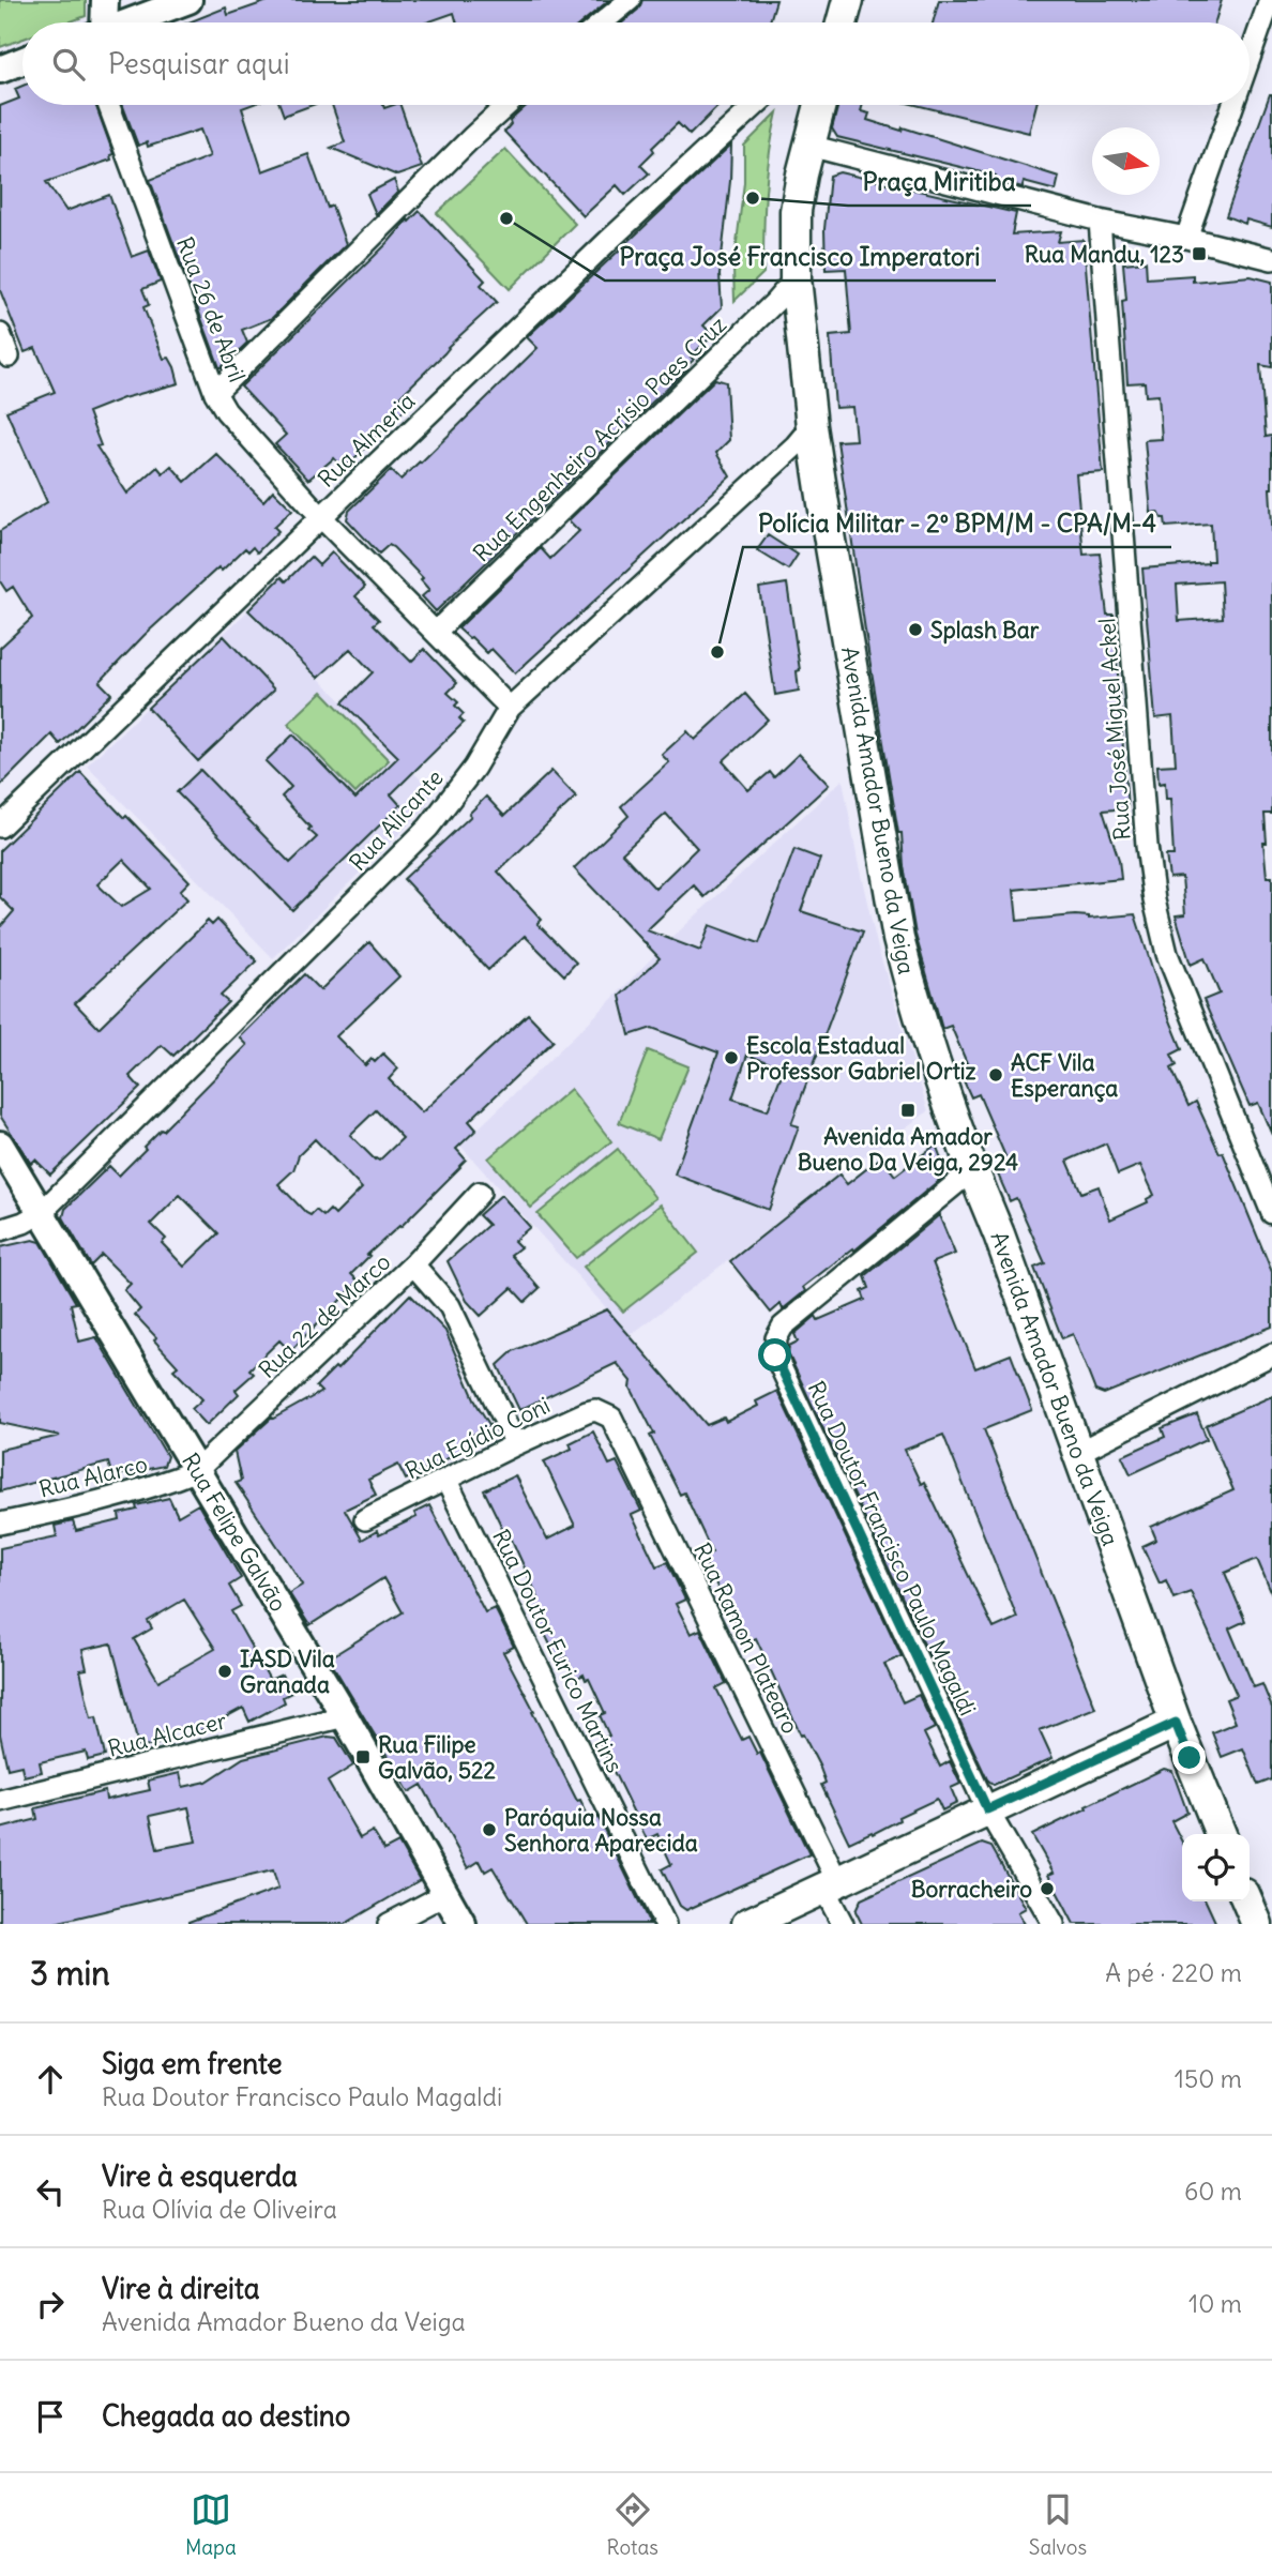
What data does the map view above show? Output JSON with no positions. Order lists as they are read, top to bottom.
{
  "streets": {
    "main road": ["Avenida Amador Bueno da Veiga"],
    "street": [
      "Rua 26 de Abril",
      "Rua Engenheiro Acrísio Paes Cruz",
      "Rua Almeria",
      "Rua José Miguel Ackel",
      "Rua Alicante",
      "Rua 22 de Marco",
      "Rua Egídio Coni",
      "Rua Alarco",
      "Rua Felipe Galvão",
      "Rua Doutor Francisco Paulo Magaldi",
      "Rua Ramon Platearo",
      "Rua Doutor Eurico Martins",
      "Rua Alcacer"
    ]
  },
  "crossings": [
    ["Rua 26 de Abril", "Rua Engenheiro Acrísio Paes Cruz"],
    ["Rua 26 de Abril", "Rua Almeria"],
    ["Rua 26 de Abril", "Rua Alicante"],
    ["Rua Engenheiro Acrísio Paes Cruz", "Avenida Amador Bueno da Veiga"],
    ["Avenida Amador Bueno da Veiga", "Rua Alicante"],
    ["Avenida Amador Bueno da Veiga", "Rua Doutor Francisco Paulo Magaldi"],
    ["Rua Alicante", "Rua Felipe Galvão"],
    ["Rua 22 de Marco", "Rua Alarco"],
    ["Rua 22 de Marco", "Rua Felipe Galvão"],
    ["Rua Egídio Coni", "Rua Ramon Platearo"],
    ["Rua Egídio Coni", "Rua Doutor Eurico Martins"],
    ["Rua Alarco", "Rua Felipe Galvão"],
    ["Rua Felipe Galvão", "Rua Alcacer"]
  ],
  "places": {
    "other": [
      "Praça Miritiba",
      "Praça José Francisco Imperatori",
      "Splash Bar",
      "Polícia Militar - 2º BPM/M - CPA/M-4",
      "Escola Estadual Professor Gabriel Ortiz",
      "ACF Vila Esperança",
      "IASD Vila Granada",
      "Paróquia Nossa Senhora Aparecida",
      "Borracheiro"
    ],
    "transit": ["Rua Mandu, 123", "Avenida Amador Bueno Da Veiga, 2924", "Rua Filipe Galvão, 522"]
  },
  "north": "right",
  "page": {
    "search": "Pesquisar aqui",
    "heading": ["3 min", "A pé · 220 m"],
    "list": [
      ["Siga em frente", "Rua Doutor Francisco Paulo Magaldi", "150 m"],
      ["Vire à esquerda", "Rua Olívia de Oliveira", "60 m"],
      ["Vire à direita", "Avenida Amador Bueno da Veiga", "10 m"],
      "Chegada ao destino"
    ],
    "nav": ["Mapa", "Rotas", "Salvos"]
  }
}
